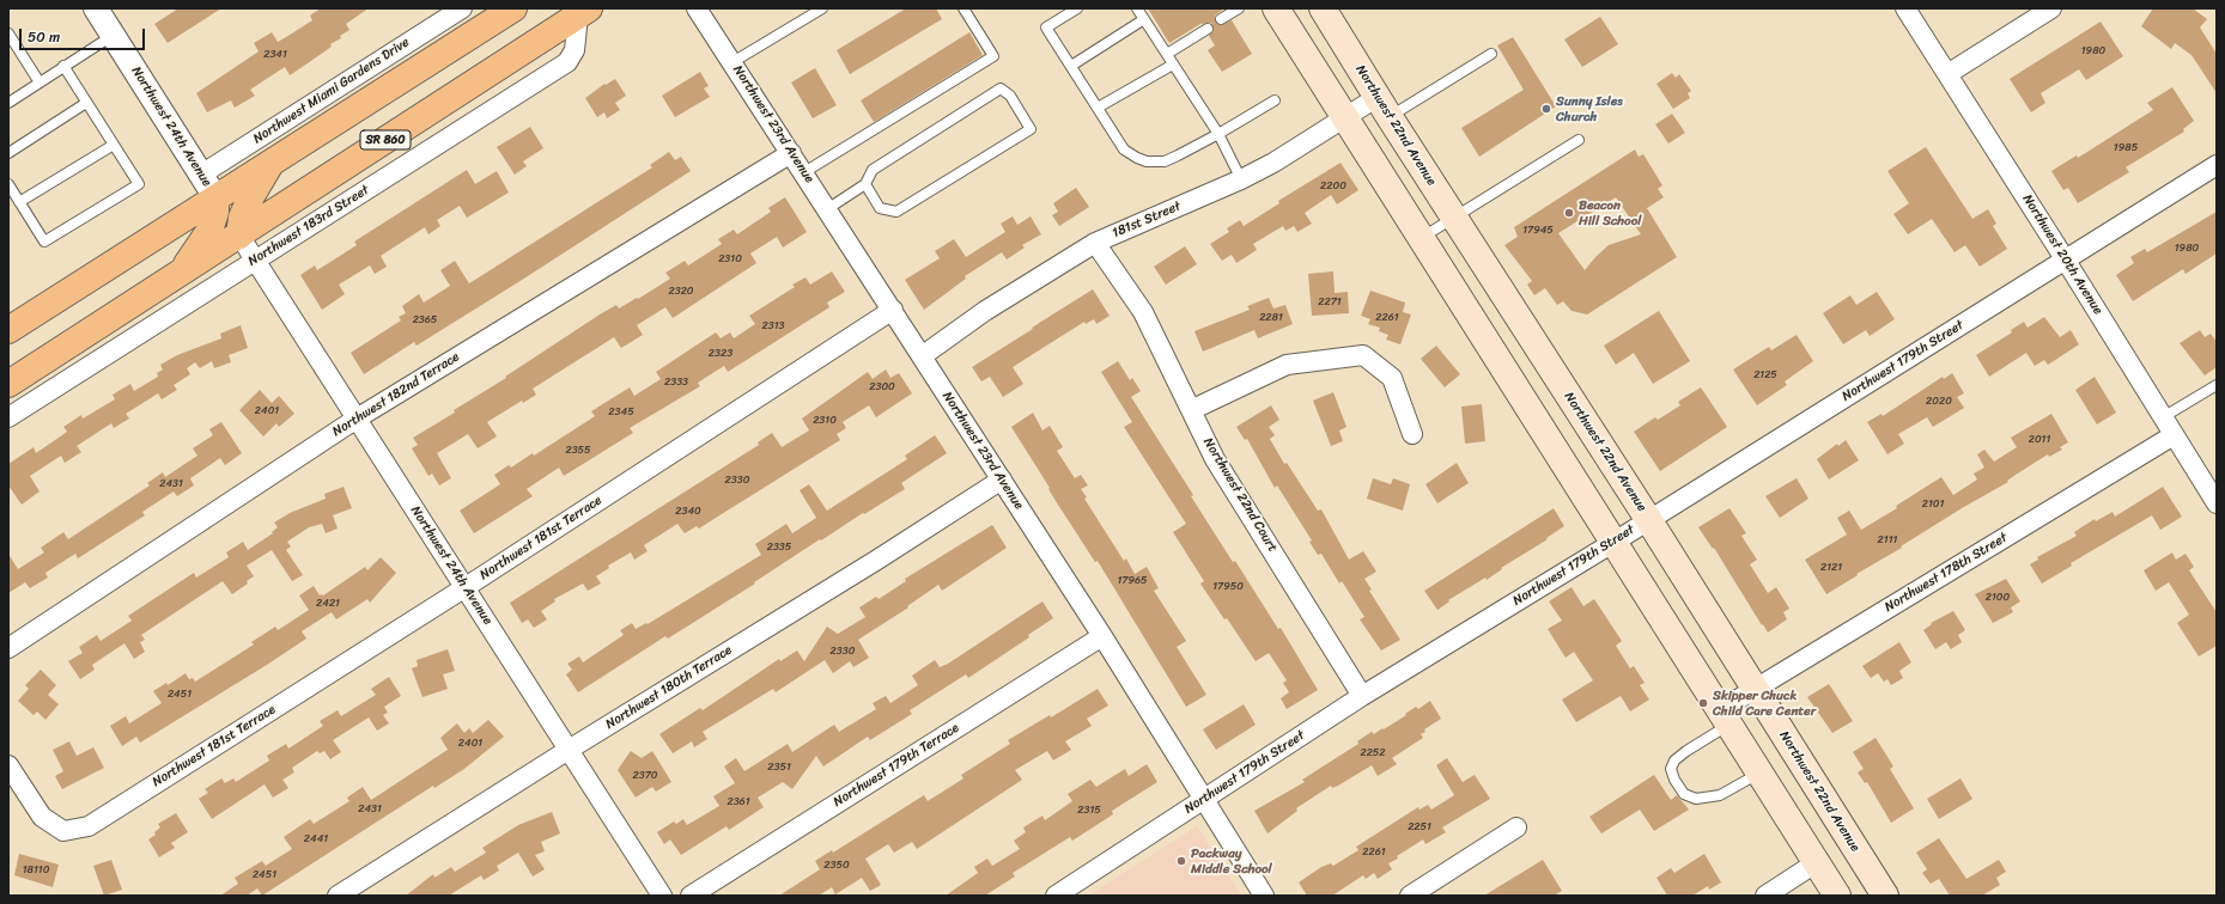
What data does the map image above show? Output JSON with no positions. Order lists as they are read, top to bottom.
{
  "streets": {
    "main road": ["Northwest 22nd Avenue", "SR 860", "Northwest 183rd Street"],
    "street": [
      "Northwest Miami Gardens Drive",
      "Northwest 23rd Avenue",
      "Northwest 24th Avenue",
      "181st Street",
      "Northwest 20th Avenue",
      "Northwest 179th Street",
      "Northwest 182nd Terrace",
      "Northwest 22nd Court",
      "Northwest 181st Terrace",
      "Northwest 178th Street",
      "Northwest 180th Terrace",
      "Northwest 179th Terrace"
    ]
  },
  "crossings": [
    ["Northwest Miami Gardens Drive", "Northwest 24th Avenue"],
    ["Northwest 23rd Avenue", "181st Street"],
    ["Northwest 23rd Avenue", "Northwest 179th Street"],
    ["Northwest 23rd Avenue", "Northwest 182nd Terrace"],
    ["Northwest 23rd Avenue", "Northwest 181st Terrace"],
    ["Northwest 23rd Avenue", "Northwest 180th Terrace"],
    ["Northwest 23rd Avenue", "Northwest 179th Terrace"],
    ["Northwest 22nd Avenue", "181st Street"],
    ["Northwest 22nd Avenue", "Northwest 179th Street"],
    ["Northwest 22nd Avenue", "Northwest 178th Street"],
    ["Northwest 24th Avenue", "Northwest 183rd Street"],
    ["Northwest 24th Avenue", "Northwest 182nd Terrace"],
    ["Northwest 24th Avenue", "Northwest 181st Terrace"],
    ["Northwest 24th Avenue", "Northwest 180th Terrace"],
    ["181st Street", "Northwest 22nd Court"],
    ["Northwest 20th Avenue", "Northwest 179th Street"],
    ["Northwest 20th Avenue", "Northwest 178th Street"],
    ["Northwest 179th Street", "Northwest 22nd Court"]
  ],
  "places": [
    "Sunny Isles Church",
    "Beacon Hill School",
    "Skipper Chuck Child Care Center",
    "Packway Middle School"
  ],
  "house_numbers": [
    "1980",
    "2341",
    "1985",
    "2200",
    "17945",
    "1980",
    "2310",
    "2320",
    "2271",
    "2281",
    "2261",
    "2365",
    "2313",
    "2323",
    "2125",
    "2333",
    "2300",
    "2020",
    "2401",
    "2345",
    "2310",
    "2011",
    "2355",
    "2330",
    "2431",
    "2101",
    "2340",
    "2111",
    "2335",
    "2121",
    "17965",
    "17950",
    "2100",
    "2421",
    "2330",
    "2451",
    "2401",
    "2252",
    "2351",
    "2370",
    "2361",
    "2431",
    "2315",
    "2251",
    "2441",
    "2261",
    "2350",
    "18110",
    "2451"
  ],
  "scale_bar": "50 m"
}
